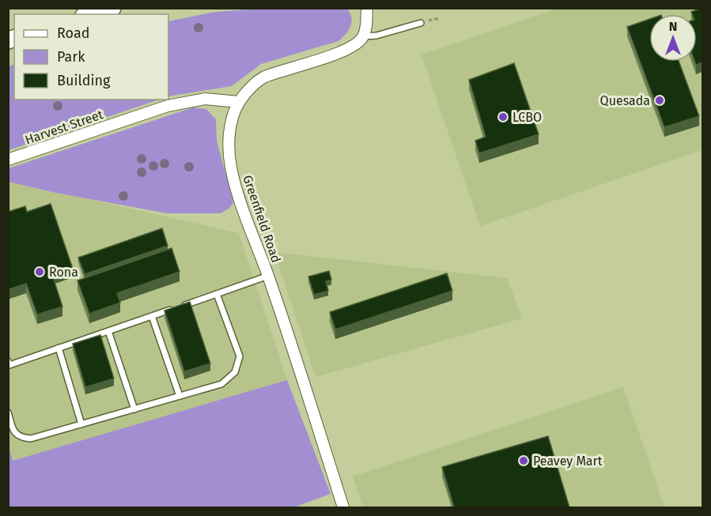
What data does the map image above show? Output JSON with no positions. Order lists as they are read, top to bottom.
{
  "streets": {
    "street": ["Harvest Street", "Greenfield Road"]
  },
  "crossings": [
    ["Harvest Street", "Greenfield Road"]
  ],
  "places": [
    "Quesada",
    "LCBO",
    "Rona",
    "Peavey Mart"
  ],
  "legend": ["Road", "Park", "Building"],
  "north": "top"
}
